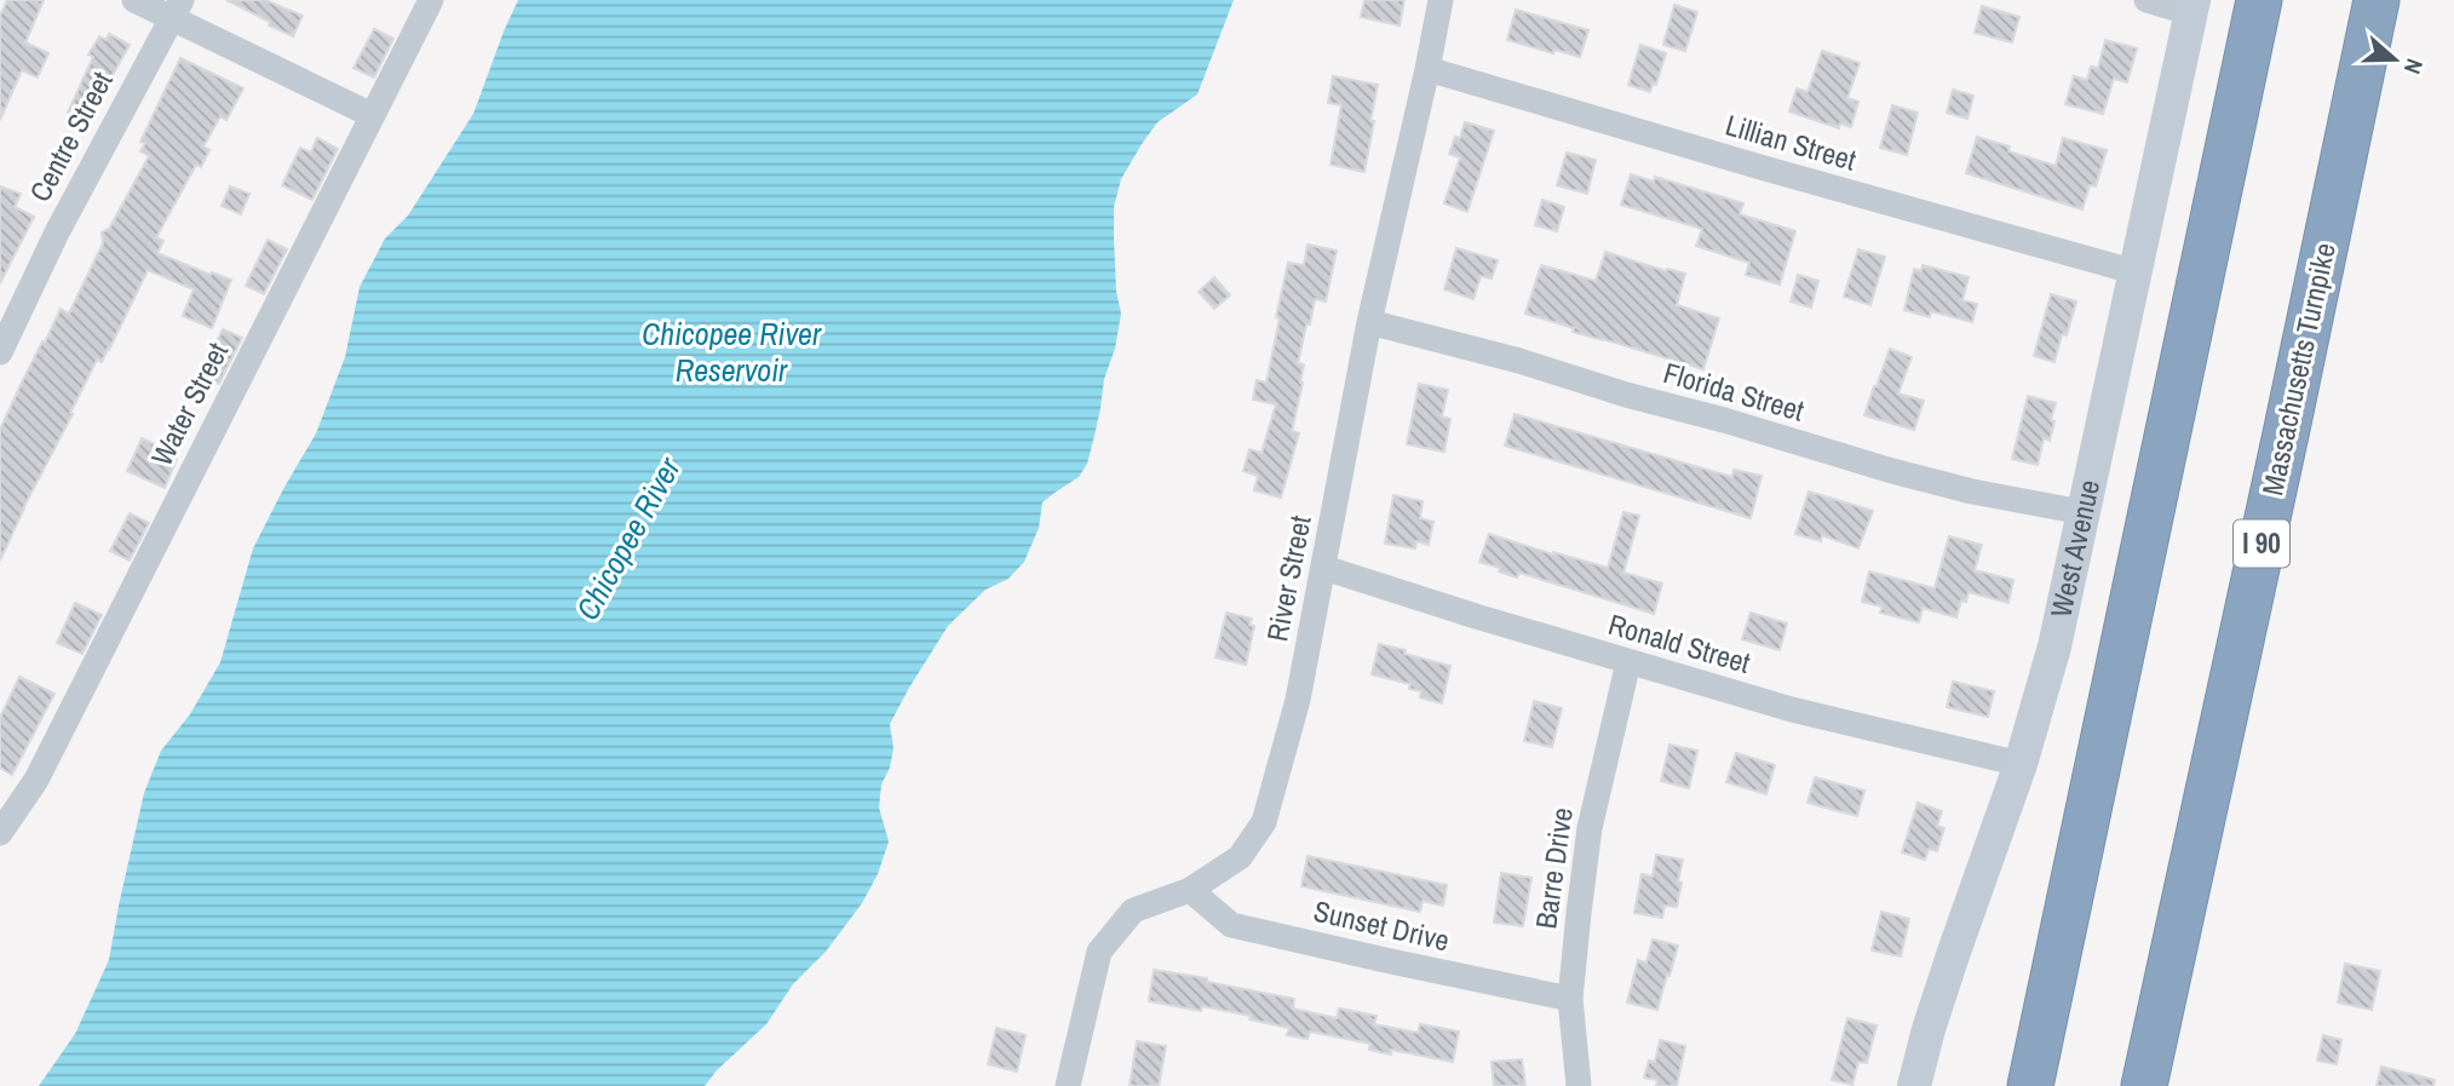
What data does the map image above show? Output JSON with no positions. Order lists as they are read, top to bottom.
{
  "streets": {
    "highway": ["Massachusetts Turnpike", "I 90"],
    "main road": ["West Avenue"],
    "street": [
      "Centre Street",
      "Lillian Street",
      "Florida Street",
      "Water Street",
      "River Street",
      "Ronald Street",
      "Barre Drive",
      "Sunset Drive"
    ]
  },
  "crossings": [
    ["Lillian Street", "West Avenue"],
    ["Lillian Street", "River Street"],
    ["Florida Street", "West Avenue"],
    ["Florida Street", "River Street"],
    ["West Avenue", "Ronald Street"],
    ["River Street", "Ronald Street"],
    ["River Street", "Sunset Drive"],
    ["Ronald Street", "Barre Drive"],
    ["Barre Drive", "Sunset Drive"]
  ],
  "water": ["Chicopee River Reservoir", "Chicopee River"],
  "north": "right"
}
